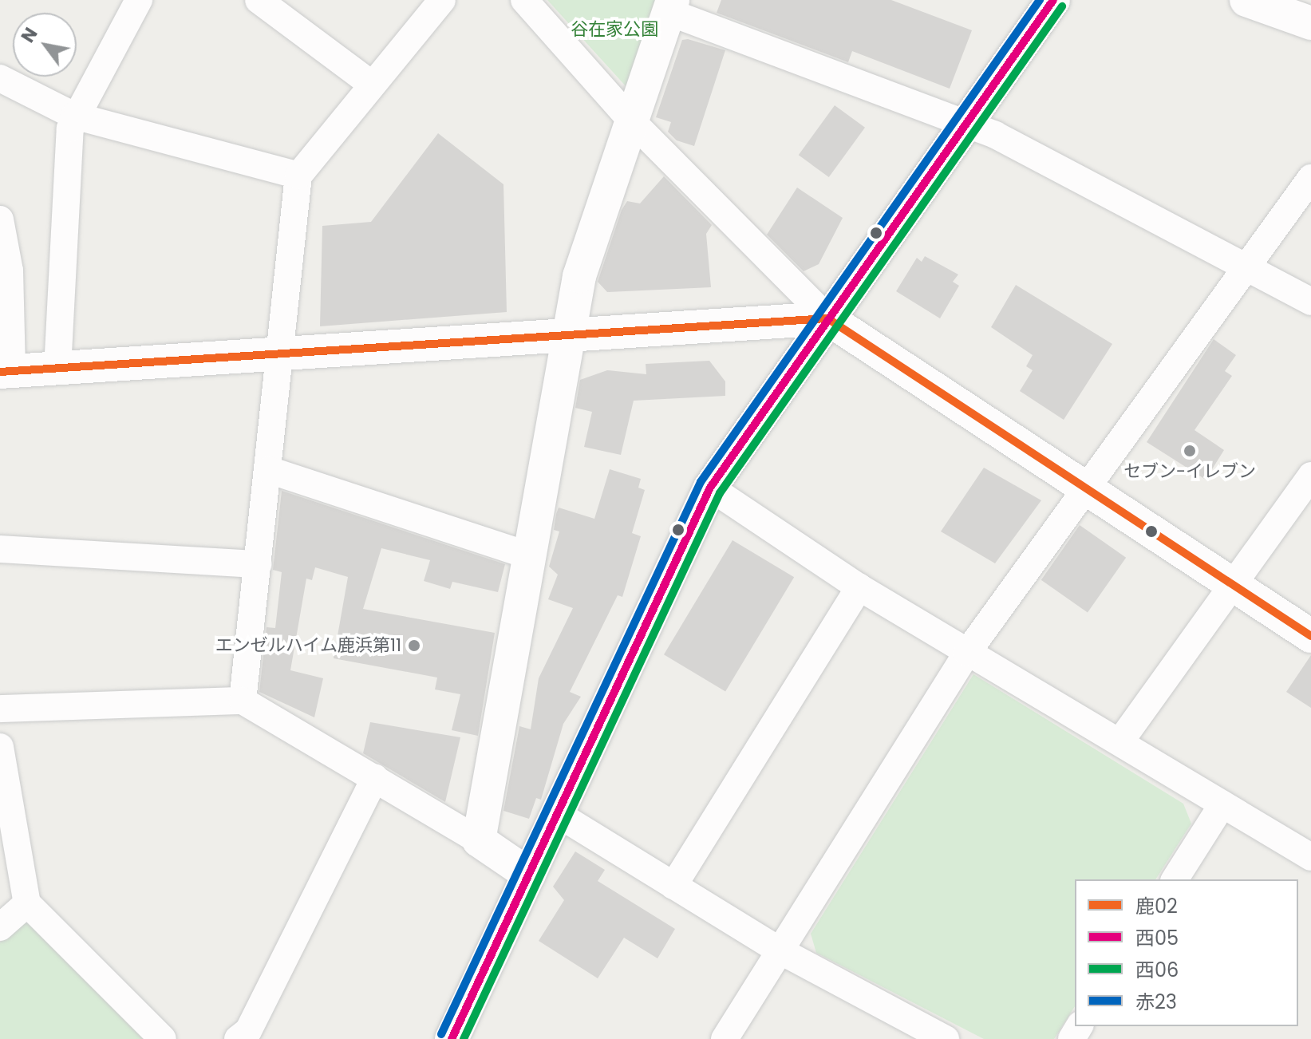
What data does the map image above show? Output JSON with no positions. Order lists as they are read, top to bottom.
{
  "parks": ["谷在家公園"],
  "places": ["セブン-イレブン", "エンゼルハイム鹿浜第11"],
  "lines": [
    "transit line 西05",
    "transit line 赤23",
    "transit line 西06",
    "transit line 鹿02"
  ],
  "legend": [
    "鹿02",
    "西05",
    "西06",
    "赤23"
  ],
  "north": "top left"
}
